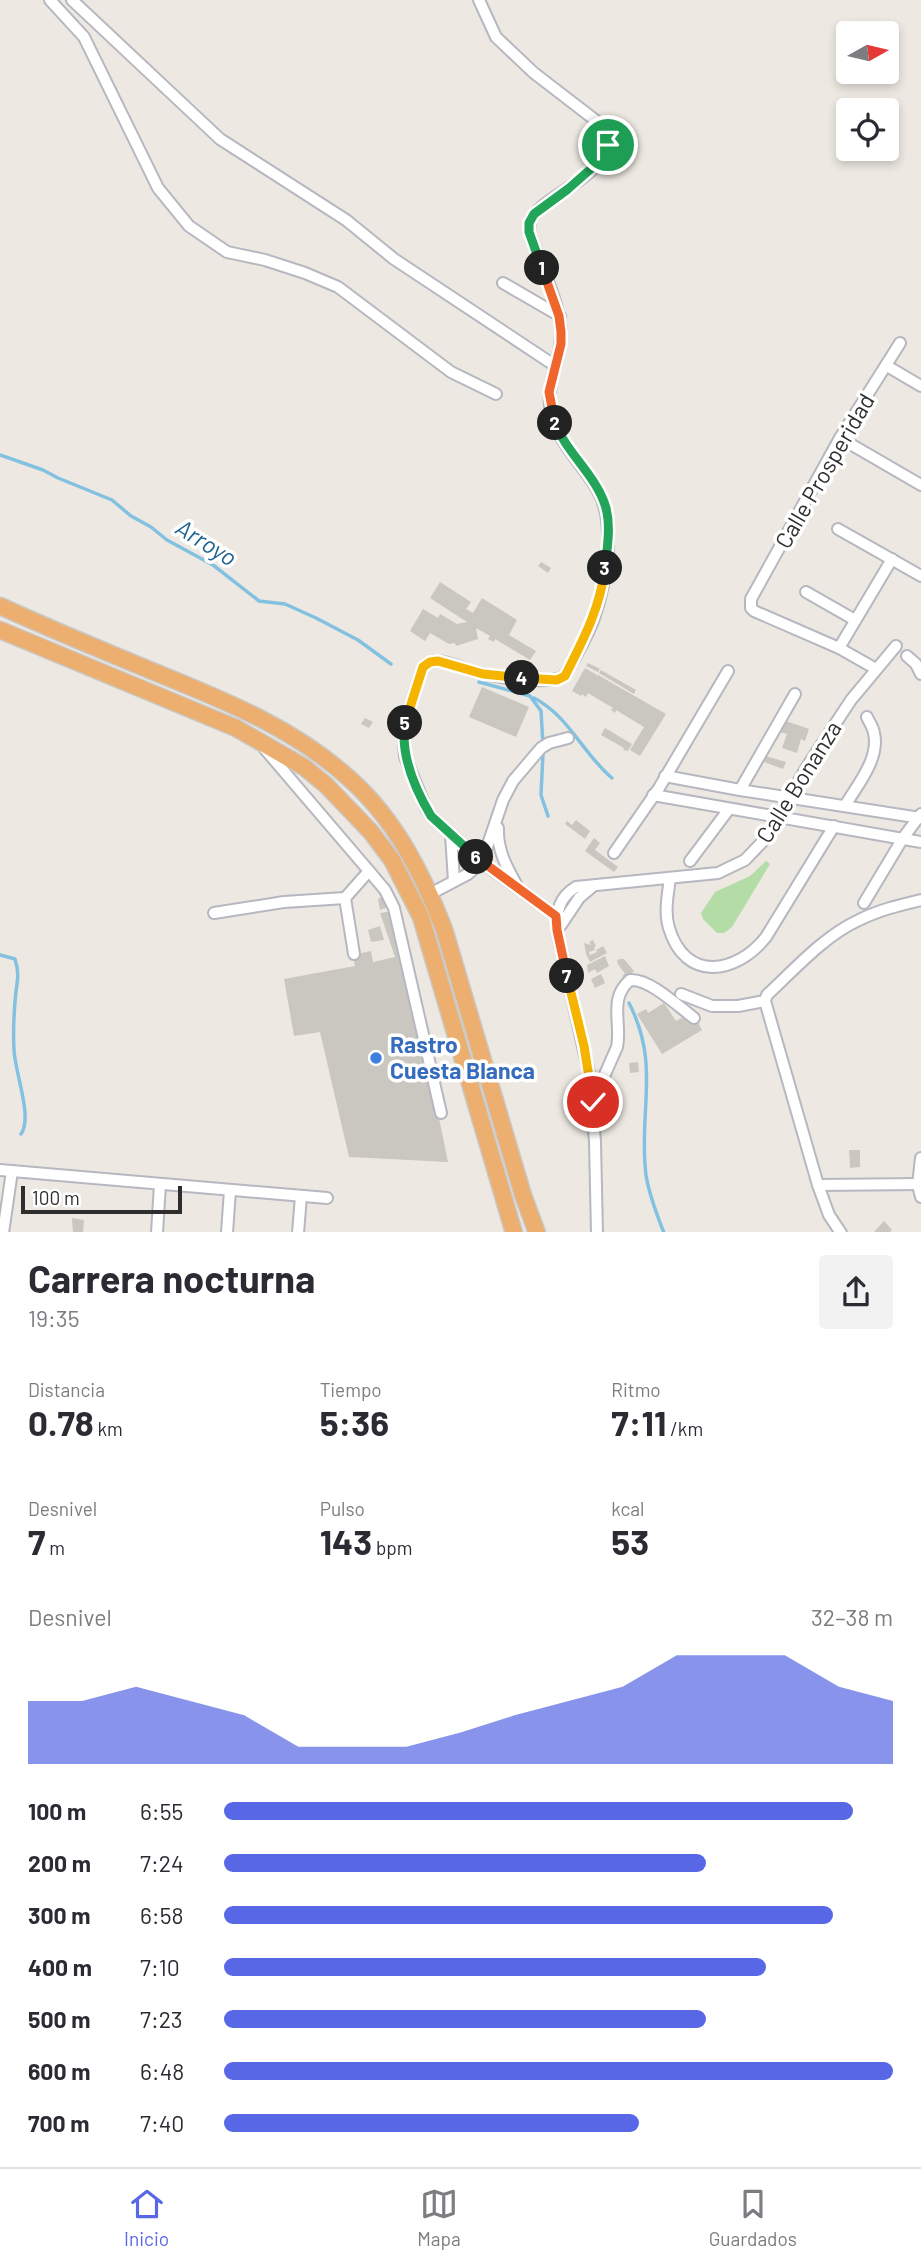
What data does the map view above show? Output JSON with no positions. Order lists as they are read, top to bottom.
{
  "streets": {
    "street": ["Calle Prosperidad", "Calle Bonanza"]
  },
  "water": ["Arroyo"],
  "places": ["Rastro Cuesta Blanca"],
  "scale_bar": "100 m",
  "north": "right",
  "page": {
    "pins": [
      "1",
      "2",
      "3",
      "4",
      "5",
      "6",
      "7"
    ],
    "scale": "100 m",
    "heading": ["Carrera nocturna", "19:35"],
    "stats": [
      ["Distancia", "0.78 km"],
      ["Tiempo", "5:36"],
      ["Ritmo", "7:11 /km"],
      ["Desnivel", "7 m"],
      ["Pulso", "143 bpm"],
      ["kcal", "53"]
    ],
    "chart": ["Desnivel", "32–38 m"],
    "list": [
      {
        "name": "100 m",
        "note": "6:55"
      },
      {
        "name": "200 m",
        "note": "7:24"
      },
      {
        "name": "300 m",
        "note": "6:58"
      },
      {
        "name": "400 m",
        "note": "7:10"
      },
      {
        "name": "500 m",
        "note": "7:23"
      },
      {
        "name": "600 m",
        "note": "6:48"
      },
      {
        "name": "700 m",
        "note": "7:40"
      }
    ],
    "tabs": ["Inicio", "Mapa", "Guardados"]
  }
}
